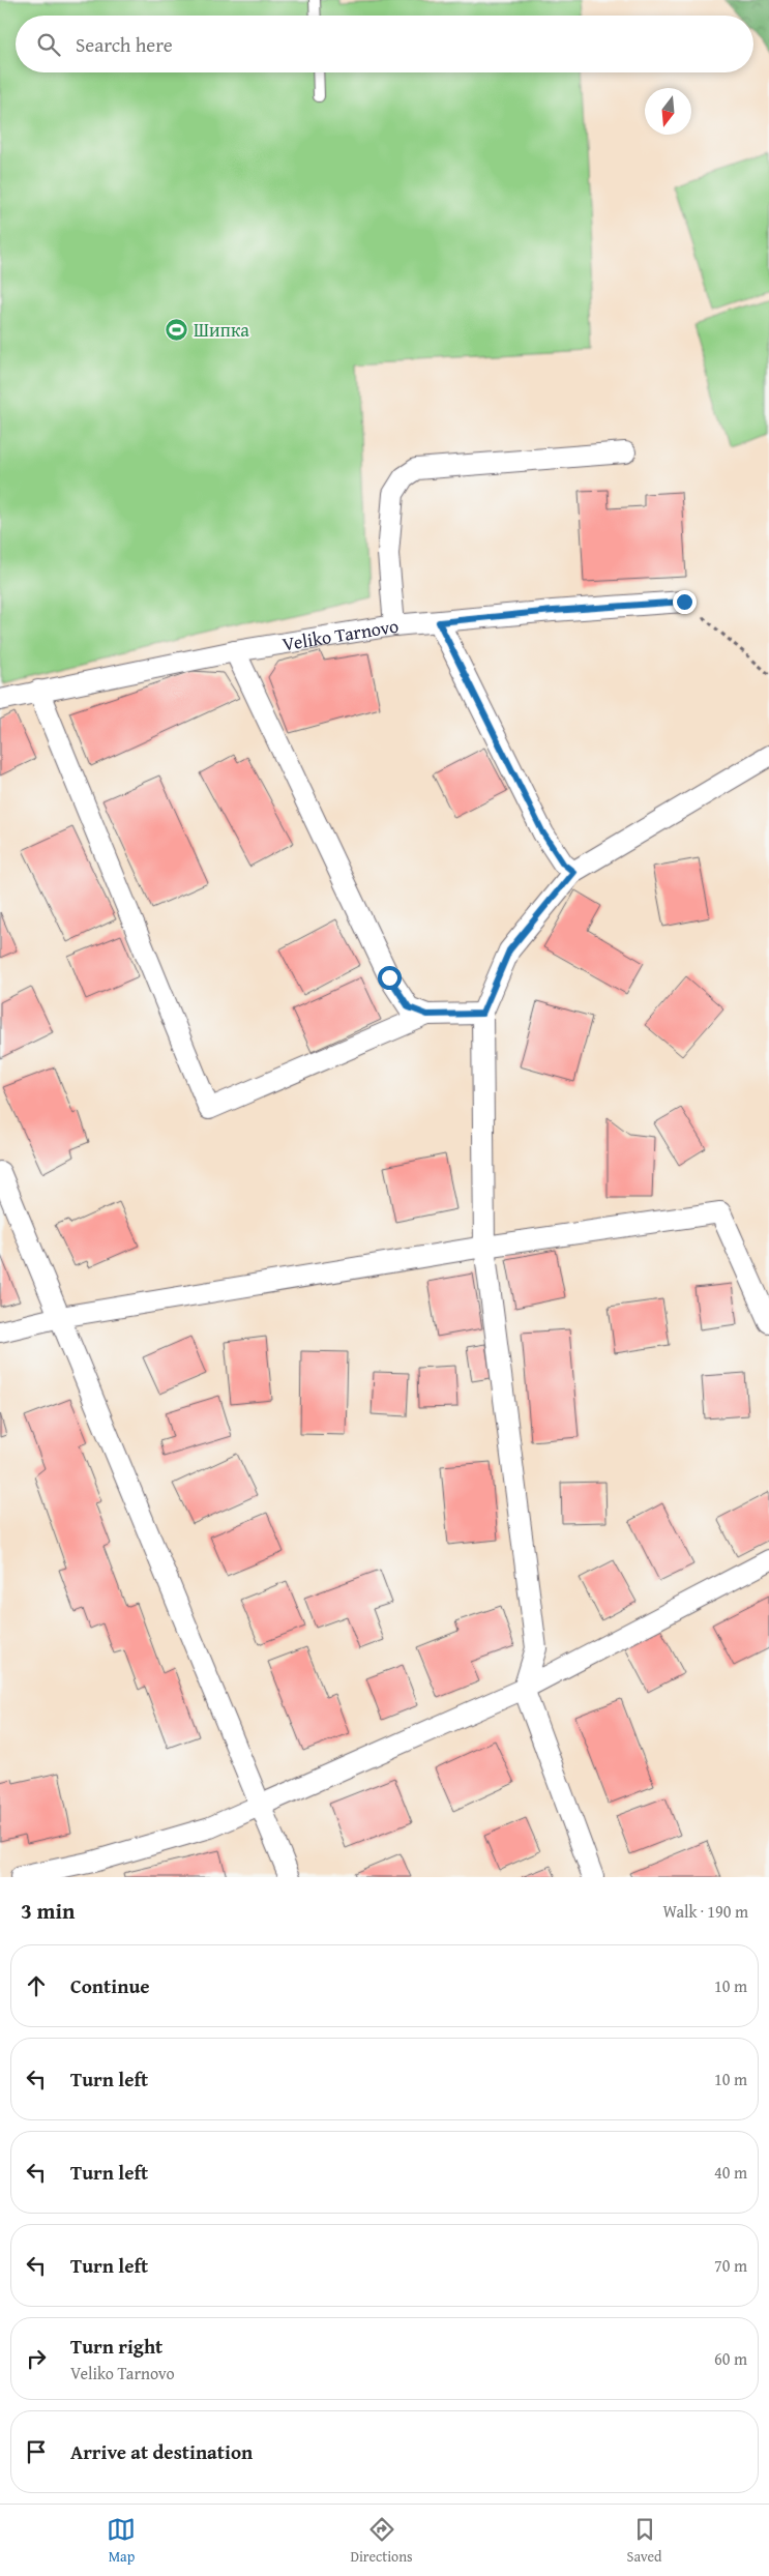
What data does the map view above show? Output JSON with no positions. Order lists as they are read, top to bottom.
{
  "streets": {
    "street": ["Veliko Tarnovo"]
  },
  "places": {
    "sports": ["Шипка"]
  },
  "north": "bottom",
  "page": {
    "search": "Search here",
    "heading": ["3 min", "Walk · 190 m"],
    "list": [
      ["Continue", "10 m"],
      ["Turn left", "10 m"],
      ["Turn left", "40 m"],
      ["Turn left", "70 m"],
      ["Turn right", "Veliko Tarnovo", "60 m"],
      "Arrive at destination"
    ],
    "nav": ["Map", "Directions", "Saved"]
  }
}
